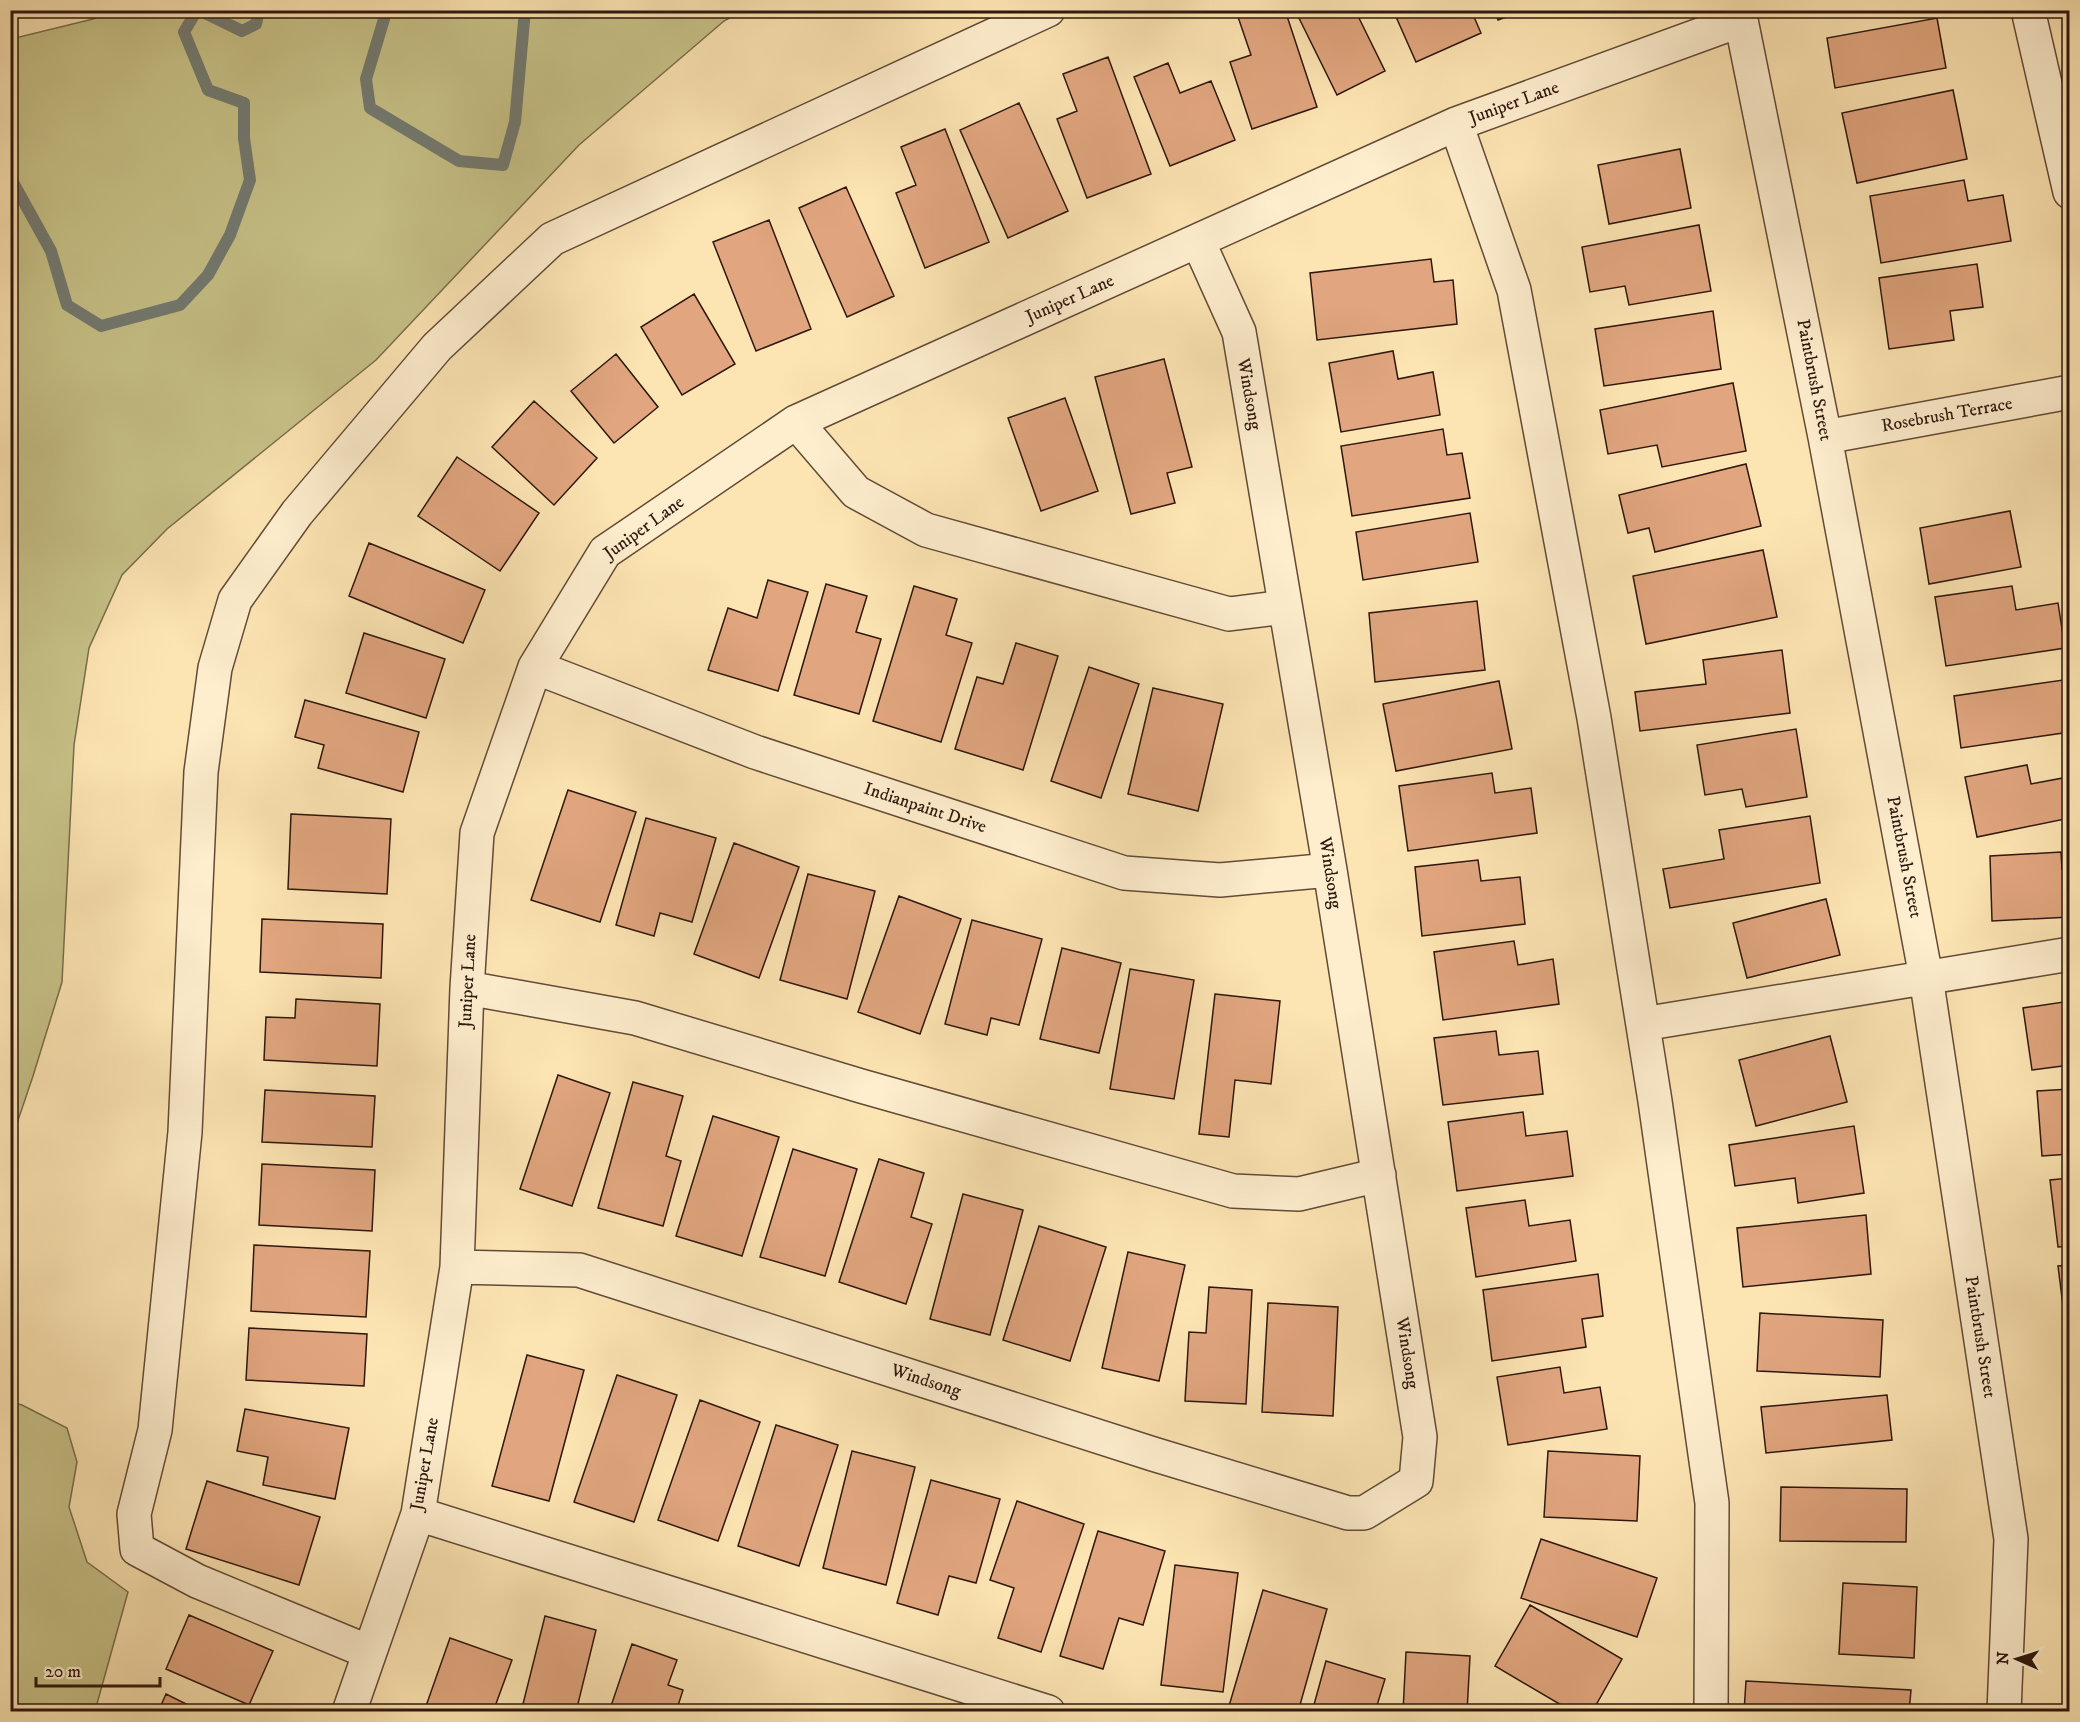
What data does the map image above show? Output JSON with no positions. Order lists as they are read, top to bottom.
{
  "streets": {
    "street": [
      "Juniper Lane",
      "Paintbrush Street",
      "Windsong",
      "Rosebrush Terrace",
      "Indianpaint Drive"
    ]
  },
  "crossings": [
    ["Juniper Lane", "Paintbrush Street"],
    ["Juniper Lane", "Windsong"],
    ["Juniper Lane", "Indianpaint Drive"],
    ["Paintbrush Street", "Rosebrush Terrace"],
    ["Windsong", "Indianpaint Drive"]
  ],
  "scale_bar": "20 m",
  "north": "left"
}
